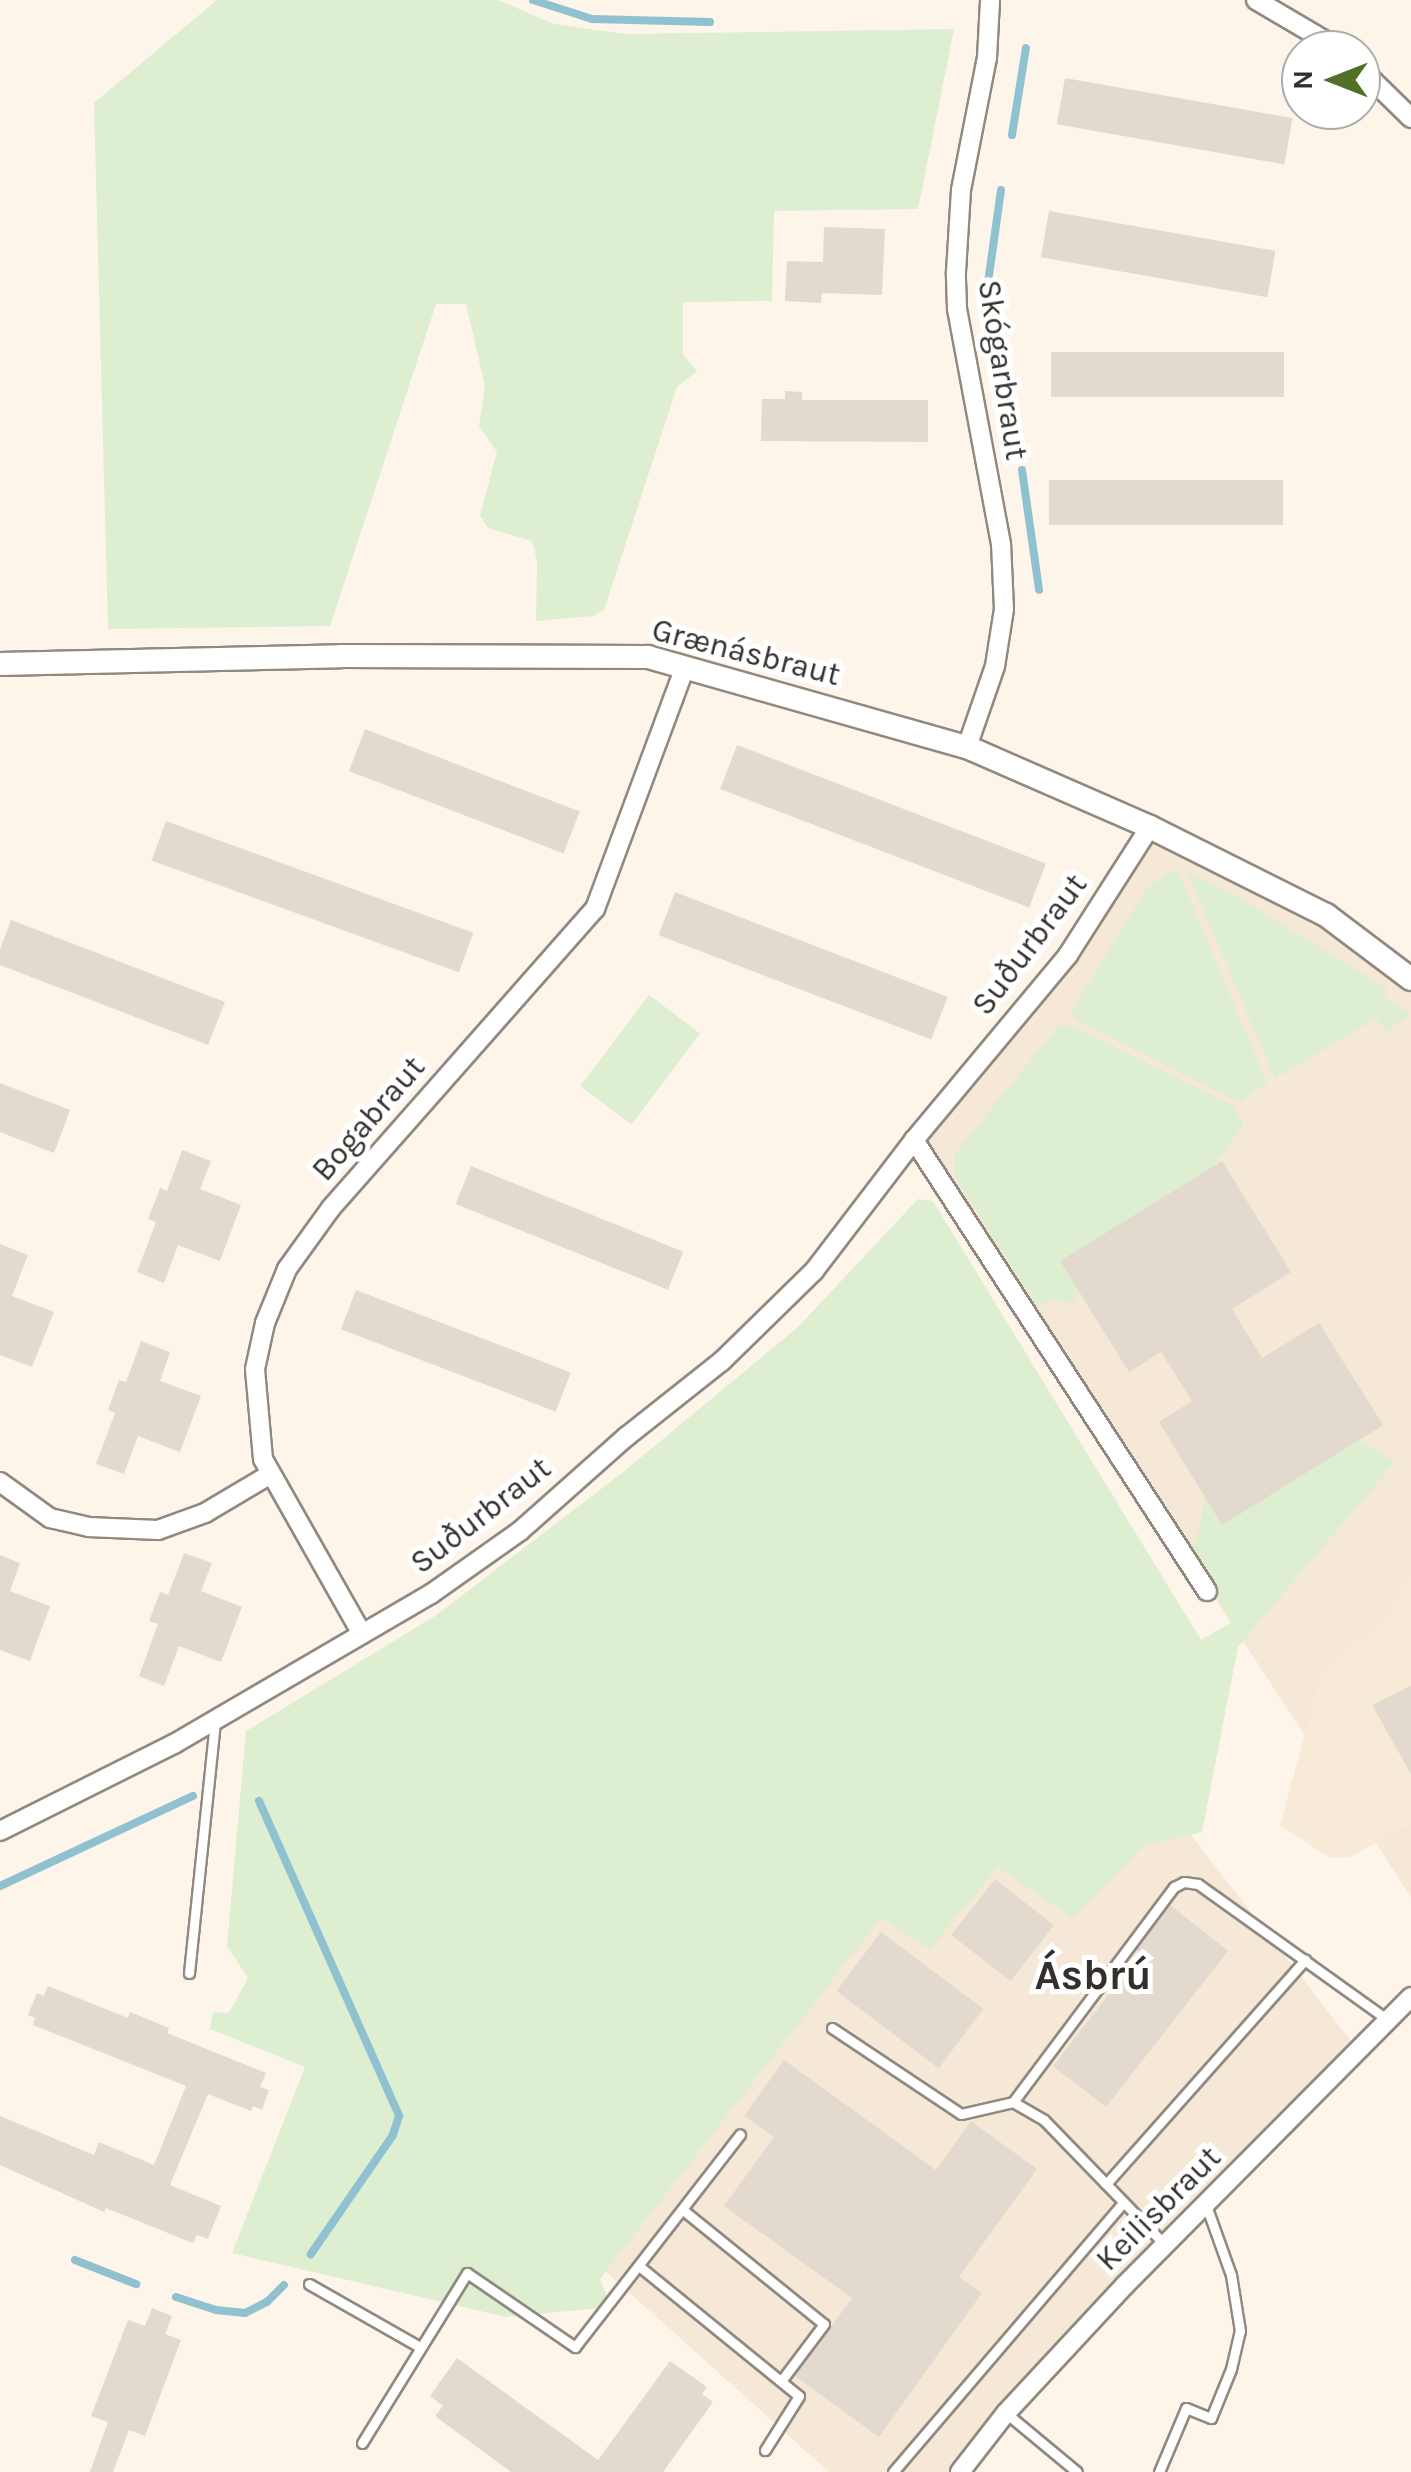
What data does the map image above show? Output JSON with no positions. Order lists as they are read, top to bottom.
{
  "streets": {
    "street": [
      "Skógarbraut",
      "Grænásbraut",
      "Suðurbraut",
      "Bogabraut",
      "Keilisbraut"
    ]
  },
  "crossings": [
    ["Skógarbraut", "Grænásbraut"],
    ["Grænásbraut", "Suðurbraut"],
    ["Grænásbraut", "Bogabraut"],
    ["Suðurbraut", "Bogabraut"]
  ],
  "districts": ["Ásbrú"],
  "north": "left"
}
